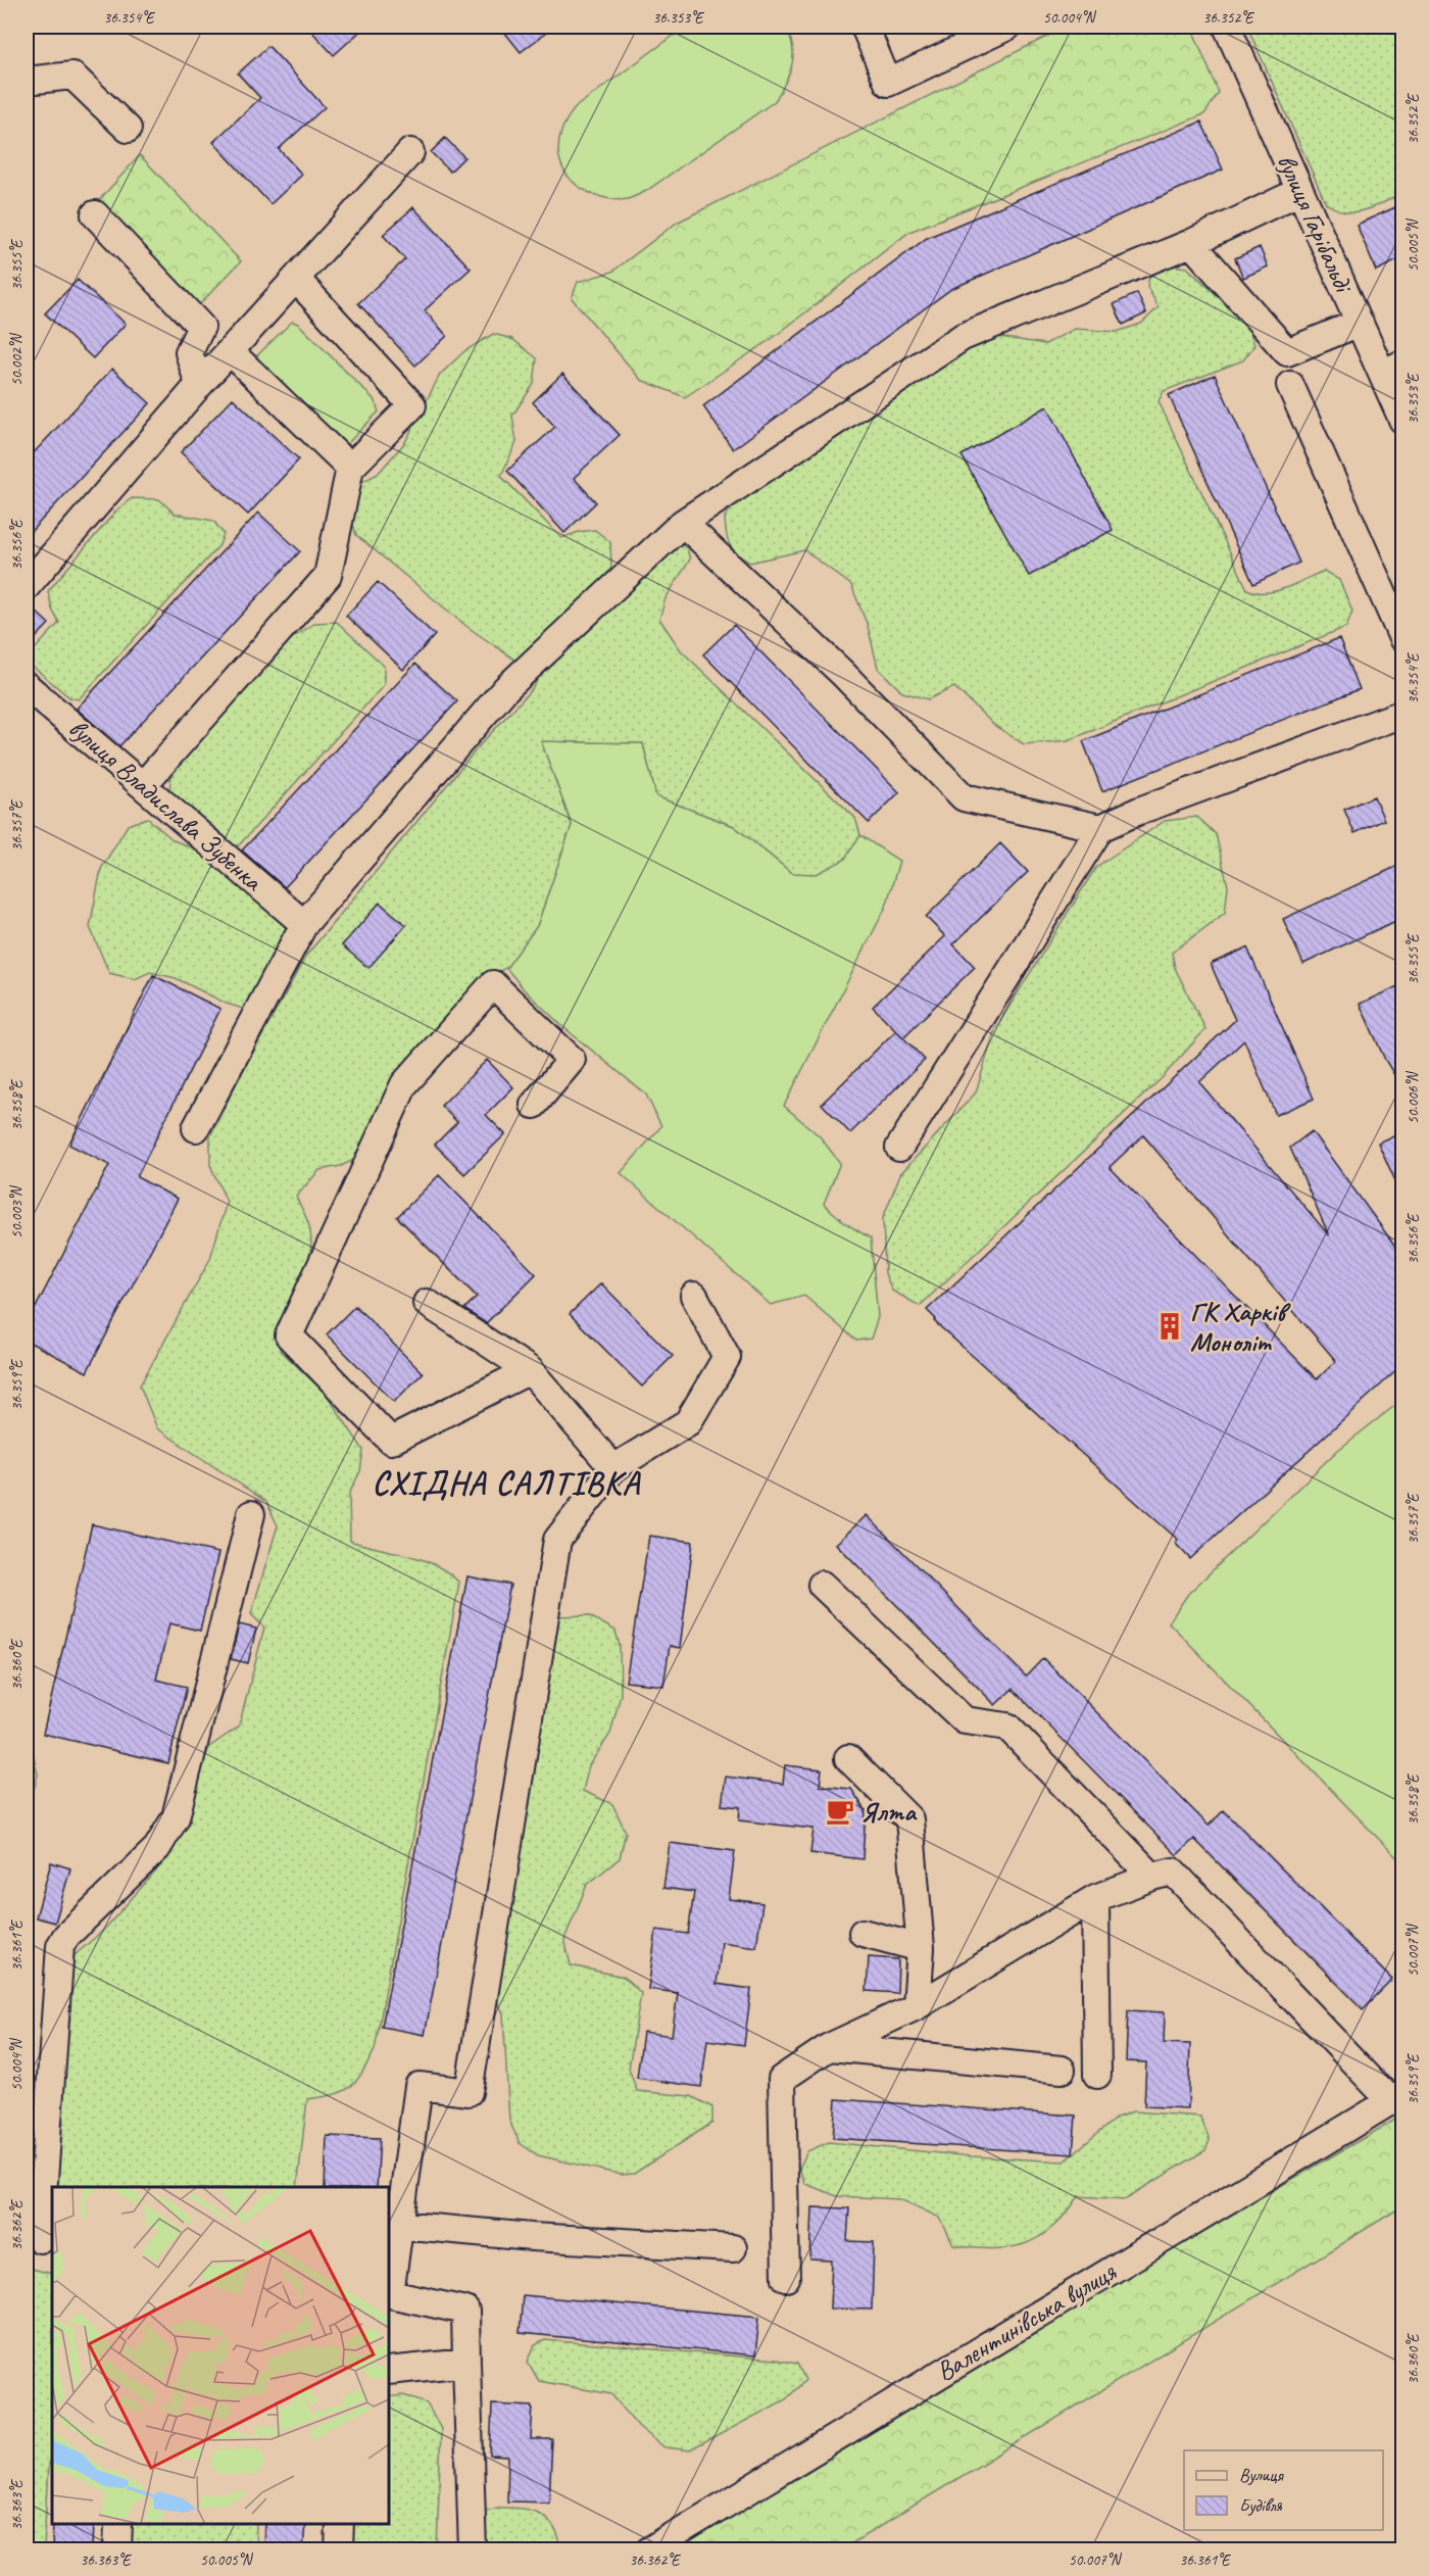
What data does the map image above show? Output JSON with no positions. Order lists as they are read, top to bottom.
{
  "streets": {
    "street": ["вулиця Гарібальді", "вулиця Владислава Зубенка", "Валентинівська вулиця"]
  },
  "districts": ["СХІДНА САЛТІВКА"],
  "places": {
    "building": ["ГК Харків Моноліт"],
    "cafe": ["Ялта"]
  },
  "legend": ["Вулиця", "Будівля"],
  "coordinates": [
    "36.354°E",
    "36.353°E",
    "50.004°N",
    "36.352°E",
    "50.005°N",
    "36.355°E",
    "50.002°N",
    "36.356°E",
    "36.357°E",
    "50.006°N",
    "36.358°E",
    "50.003°N",
    "36.359°E",
    "36.360°E",
    "36.361°E",
    "50.007°N",
    "36.362°E",
    "36.363°E"
  ]
}
